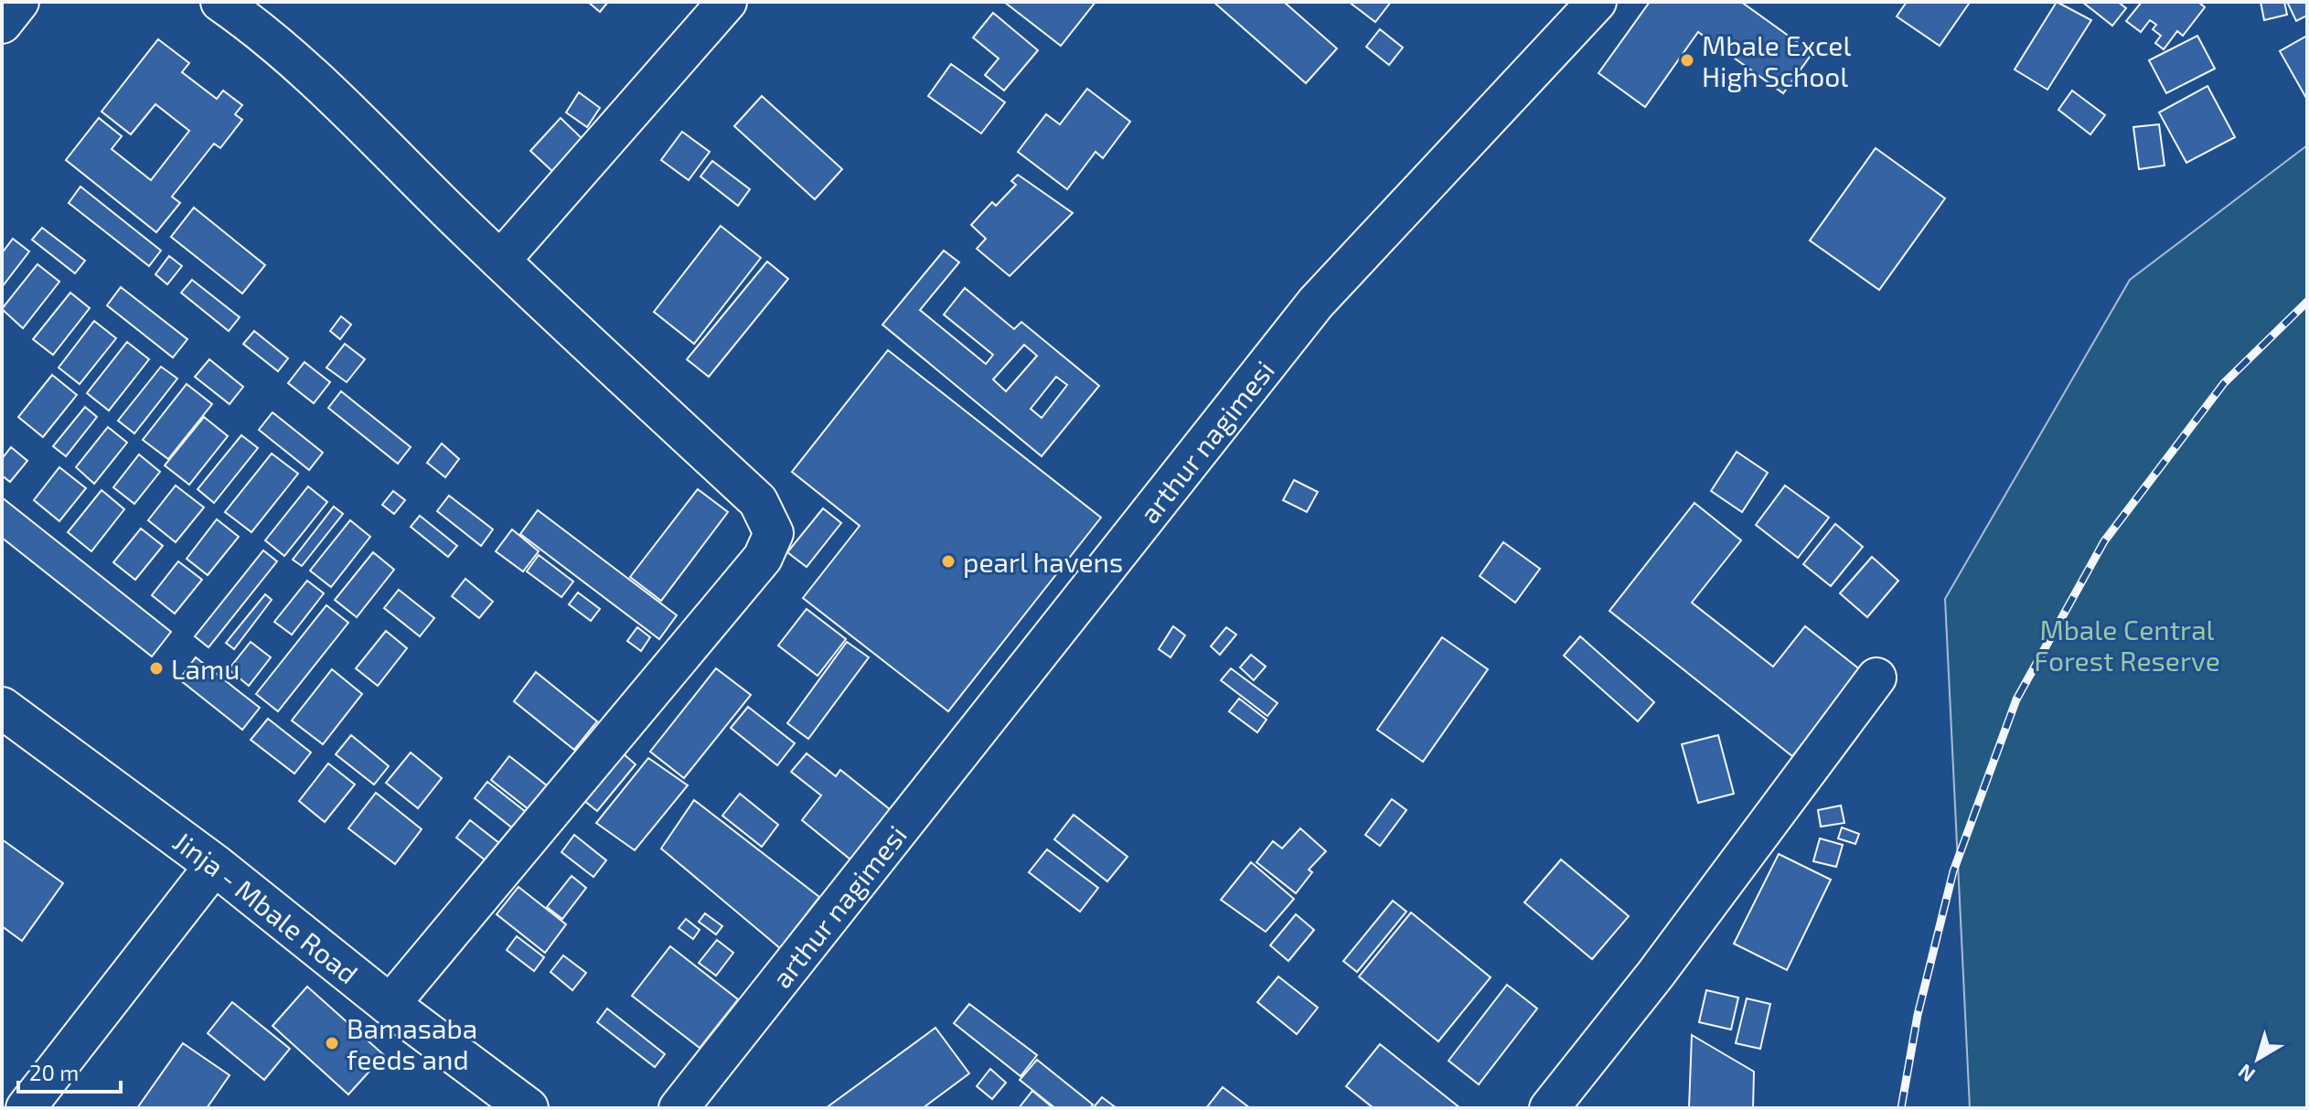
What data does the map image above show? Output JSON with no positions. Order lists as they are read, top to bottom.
{
  "streets": {
    "main road": ["Jinja - Mbale Road"],
    "street": ["arthur nagimesi"]
  },
  "parks": ["Mbale Central Forest Reserve"],
  "places": [
    "Mbale Excel High School",
    "pearl havens",
    "Lamu",
    "Bamasaba feeds and"
  ],
  "scale_bar": "20 m",
  "north": "bottom left"
}
